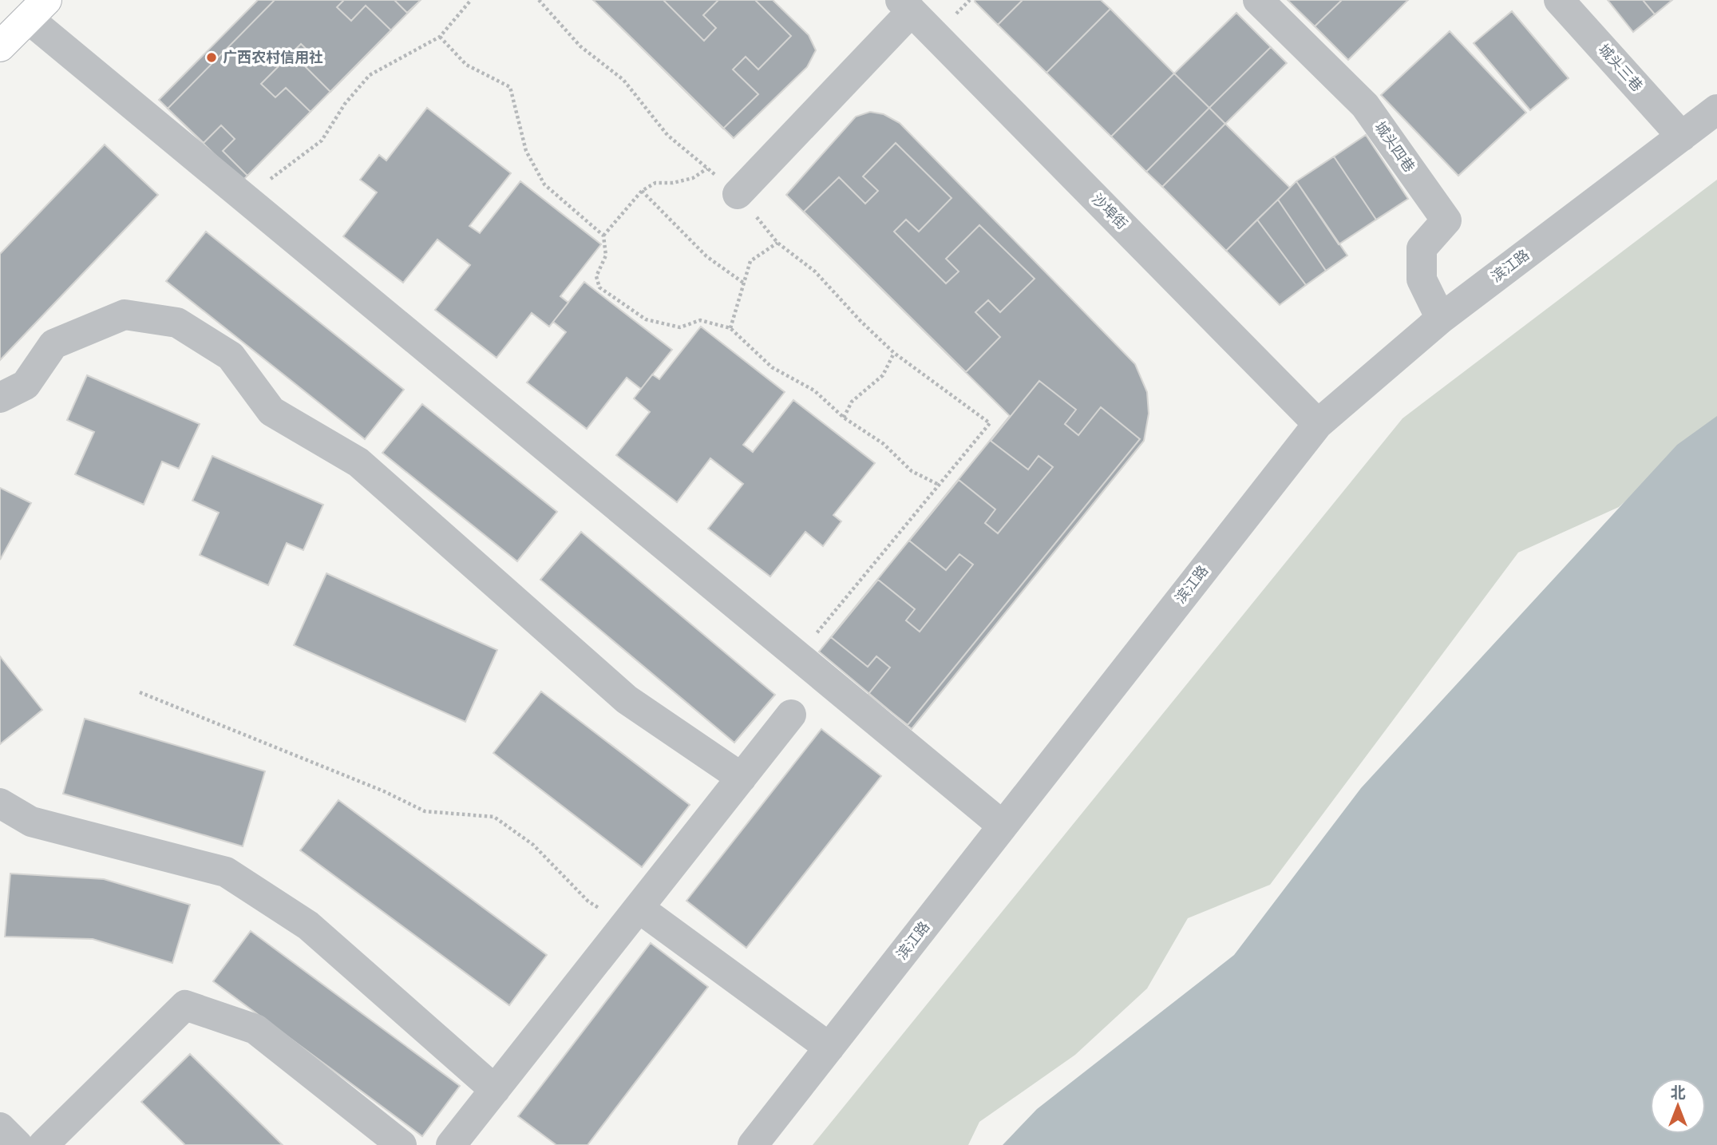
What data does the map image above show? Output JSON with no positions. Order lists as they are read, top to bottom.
{
  "streets": {
    "street": [
      "城头三巷",
      "城头四巷",
      "沙埠街",
      "滨江路"
    ]
  },
  "crossings": [
    ["城头三巷", "滨江路"],
    ["城头四巷", "滨江路"],
    ["沙埠街", "滨江路"]
  ],
  "places": ["广西农村信用社"],
  "north": "top"
}
